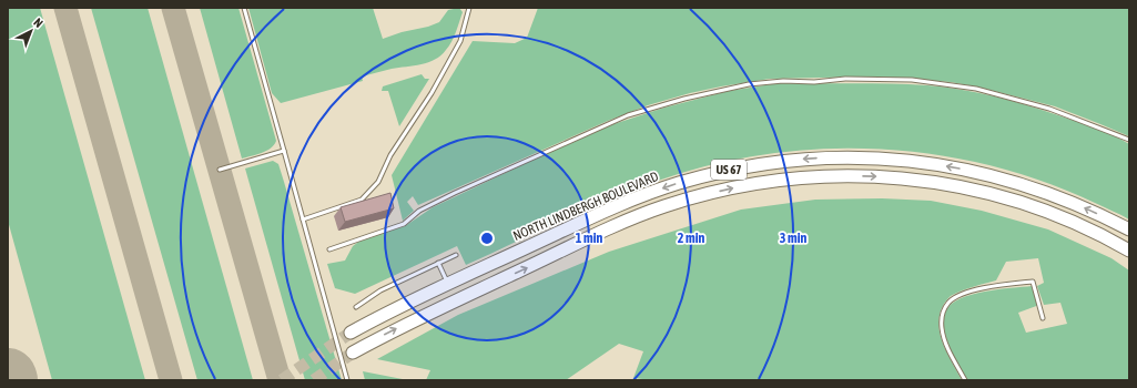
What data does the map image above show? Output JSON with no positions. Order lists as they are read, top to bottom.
{
  "streets": {
    "highway": ["US 67", "NORTH LINDBERGH BOULEVARD"]
  },
  "north": "top right",
  "rings": ["1 min", "2 min", "3 min"]
}
